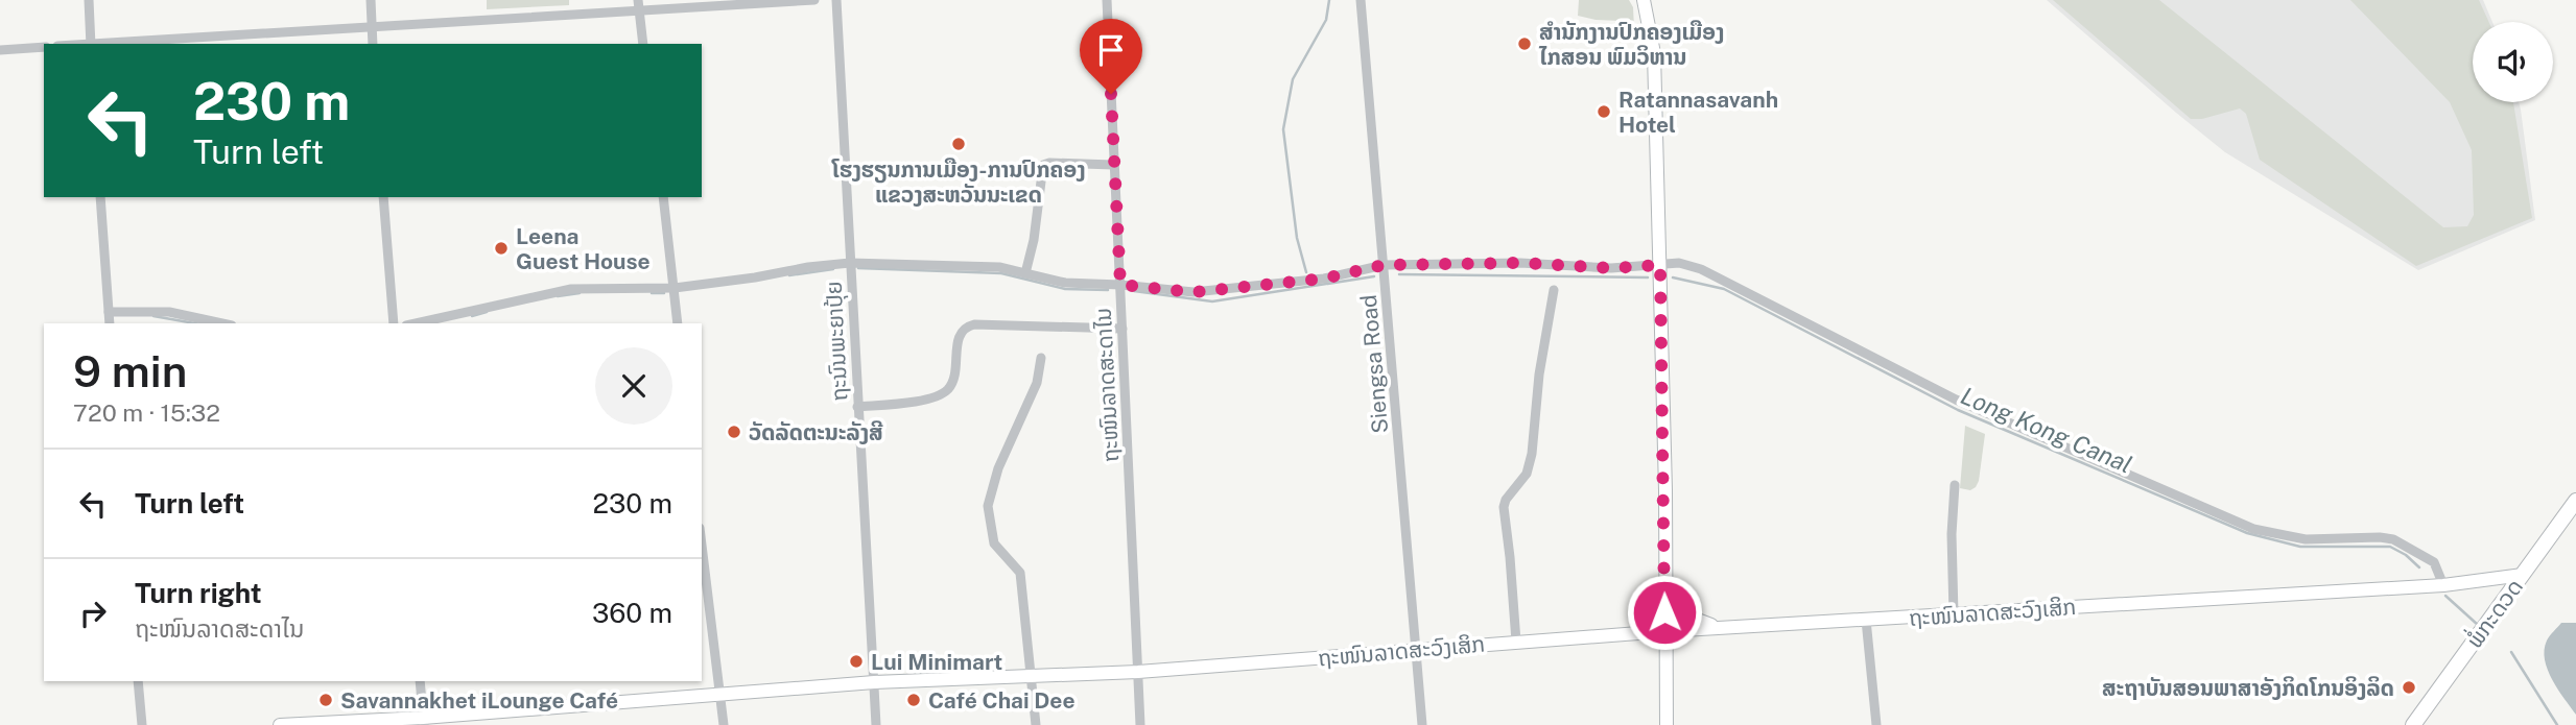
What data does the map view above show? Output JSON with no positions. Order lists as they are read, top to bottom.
{
  "streets": {
    "main road": ["ພໍ່ກະດວດ"],
    "street": [
      "ຖະນົນພະຍາປຸ້ຍ",
      "Siengsa Road",
      "ຖະໜົນລາດສະດາໄນ",
      "ຖະໜົນລາດສະວົງເສິກ"
    ]
  },
  "crossings": [
    ["ຖະນົນພະຍາປຸ້ຍ", "ຖະໜົນລາດສະວົງເສິກ"],
    ["Siengsa Road", "ຖະໜົນລາດສະວົງເສິກ"],
    ["ຖະໜົນລາດສະດາໄນ", "ຖະໜົນລາດສະວົງເສິກ"],
    ["ຖະໜົນລາດສະວົງເສິກ", "ພໍ່ກະດວດ"]
  ],
  "water": ["Long Kong Canal"],
  "places": [
    "ສຳນັກງານປົກຄອງເມືອງ ໄກສອນ ພົມວິຫານ",
    "Ratannasavanh Hotel",
    "ໂຮງຮຽນການເມືອງ-ການປົກຄອງ ແຂວງສະຫວັນນະເຂດ",
    "Leena Guest House",
    "ວັດລັດຕະນະລັງສີ",
    "Lui Minimart",
    "ສະຖາບັນສອນພາສາອັງກິດໂກນອິງລິດ",
    "Savannakhet iLounge Café",
    "Café Chai Dee"
  ],
  "page": {
    "turn": ["230 m", "Turn left"],
    "heading": ["9 min", "720 m · 15:32"],
    "list": [
      {
        "name": "Turn left",
        "value": "230 m"
      },
      {
        "name": "Turn right",
        "note": "ຖະໜົນລາດສະດາໄນ",
        "value": "360 m"
      }
    ]
  }
}
